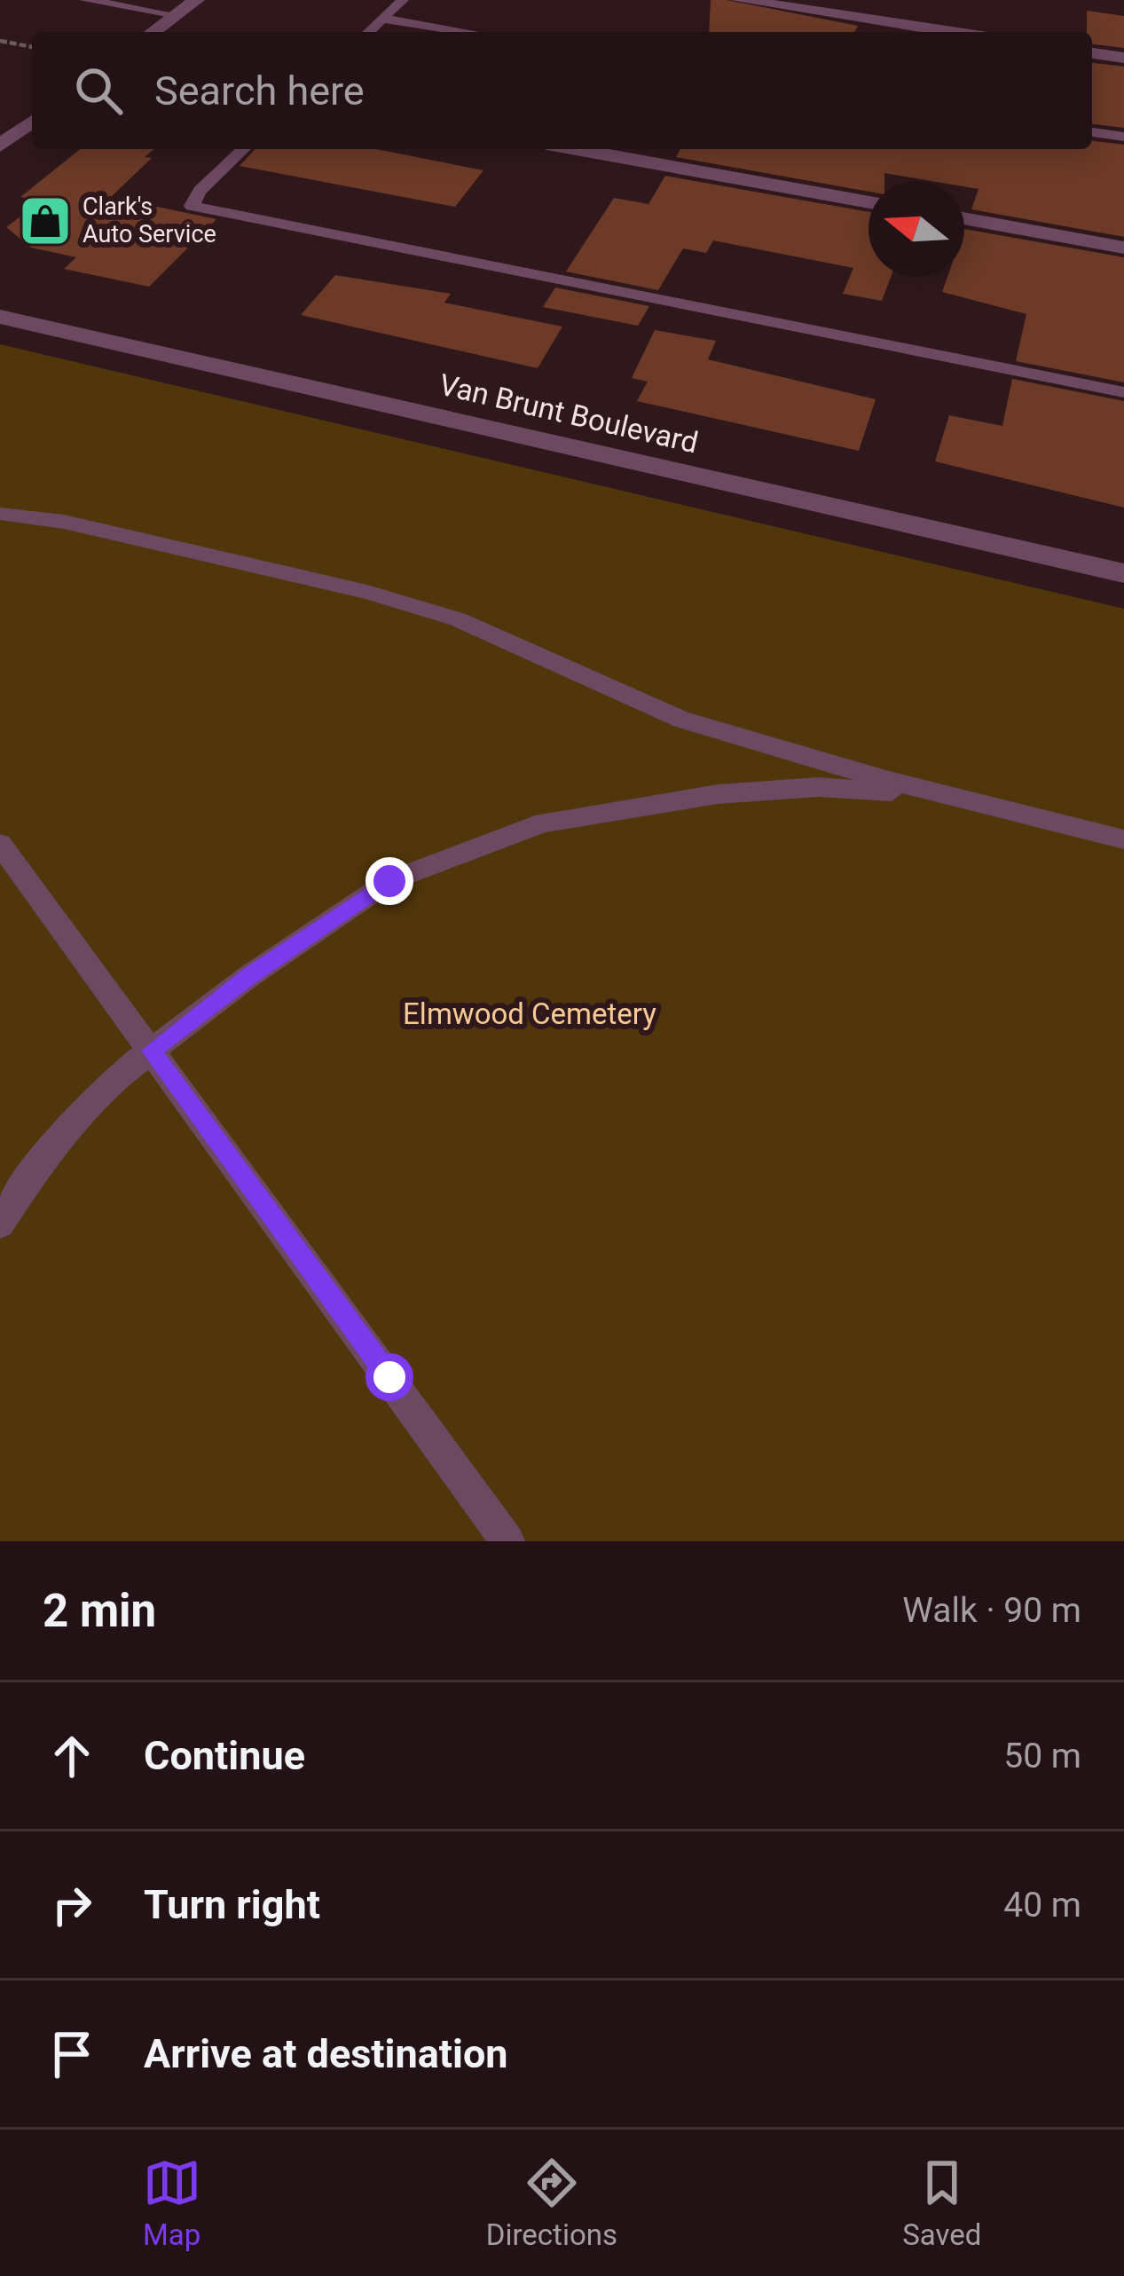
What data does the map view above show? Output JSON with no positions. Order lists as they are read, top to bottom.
{
  "streets": {
    "street": ["Van Brunt Boulevard"]
  },
  "parks": ["Elmwood Cemetery"],
  "places": {
    "shop": ["Clark's Auto Service"]
  },
  "north": "left",
  "page": {
    "search": "Search here",
    "heading": ["2 min", "Walk · 90 m"],
    "list": [
      ["Continue", "50 m"],
      ["Turn right", "40 m"],
      "Arrive at destination"
    ],
    "nav": ["Map", "Directions", "Saved"]
  }
}
